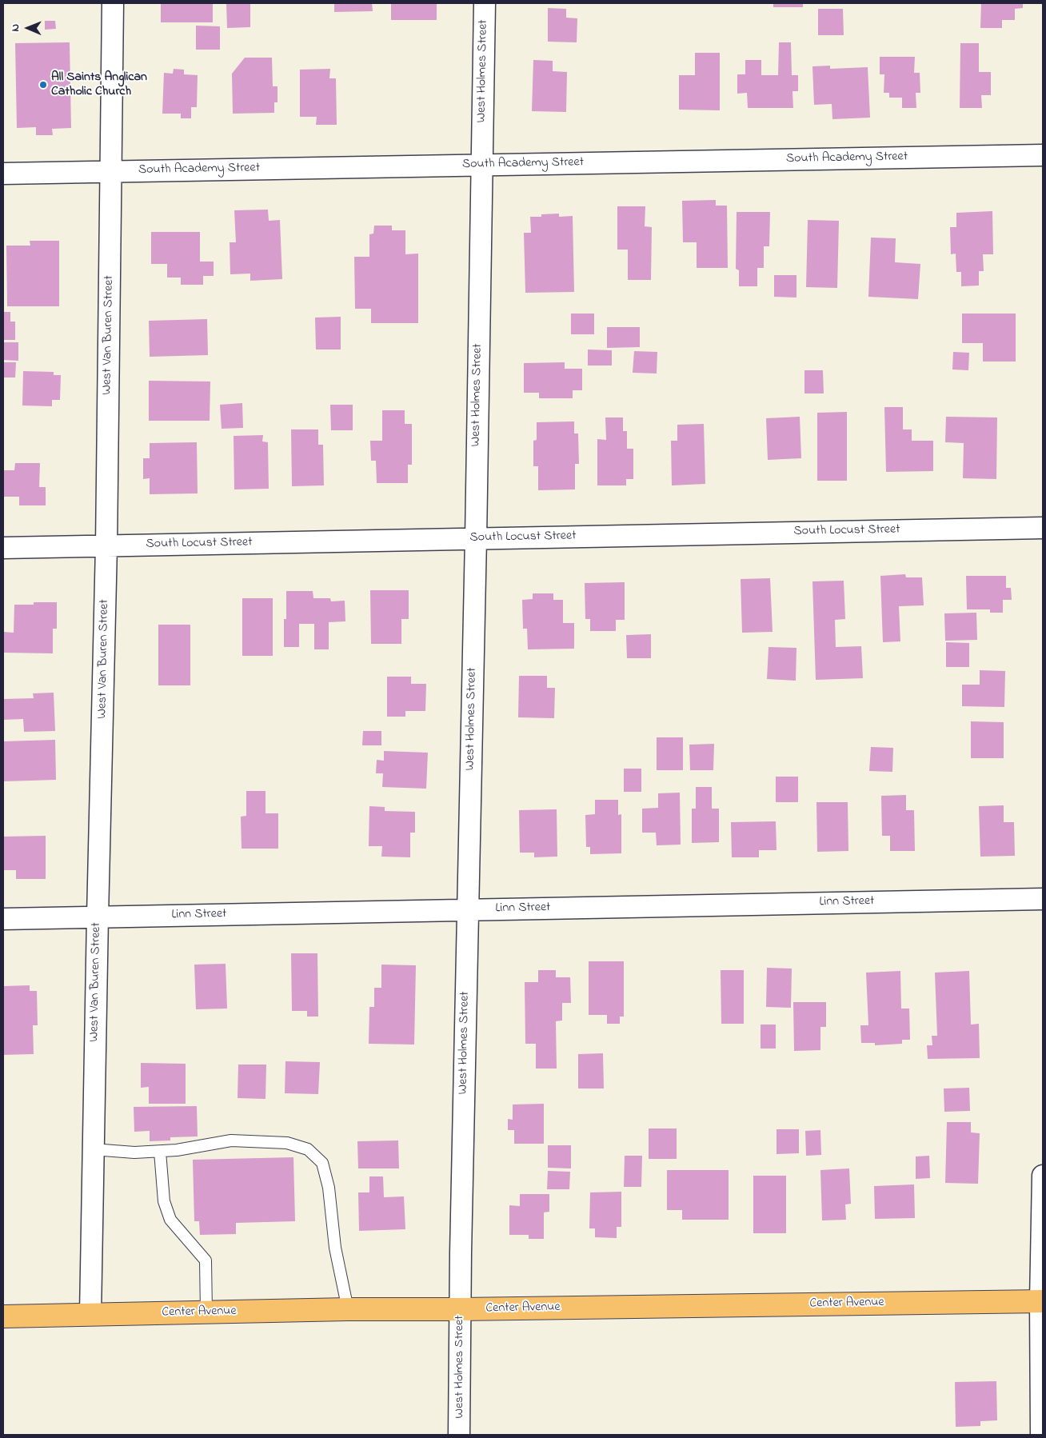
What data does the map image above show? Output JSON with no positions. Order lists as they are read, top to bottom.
{
  "streets": {
    "main road": ["Center Avenue"],
    "street": [
      "West Holmes Street",
      "South Academy Street",
      "West Van Buren Street",
      "South Locust Street",
      "Linn Street"
    ]
  },
  "crossings": [
    ["West Holmes Street", "South Academy Street"],
    ["West Holmes Street", "South Locust Street"],
    ["West Holmes Street", "Linn Street"],
    ["West Holmes Street", "Center Avenue"],
    ["South Academy Street", "West Van Buren Street"],
    ["West Van Buren Street", "South Locust Street"],
    ["West Van Buren Street", "Linn Street"],
    ["West Van Buren Street", "Center Avenue"]
  ],
  "places": ["All Saints Anglican Catholic Church"],
  "north": "left"
}
